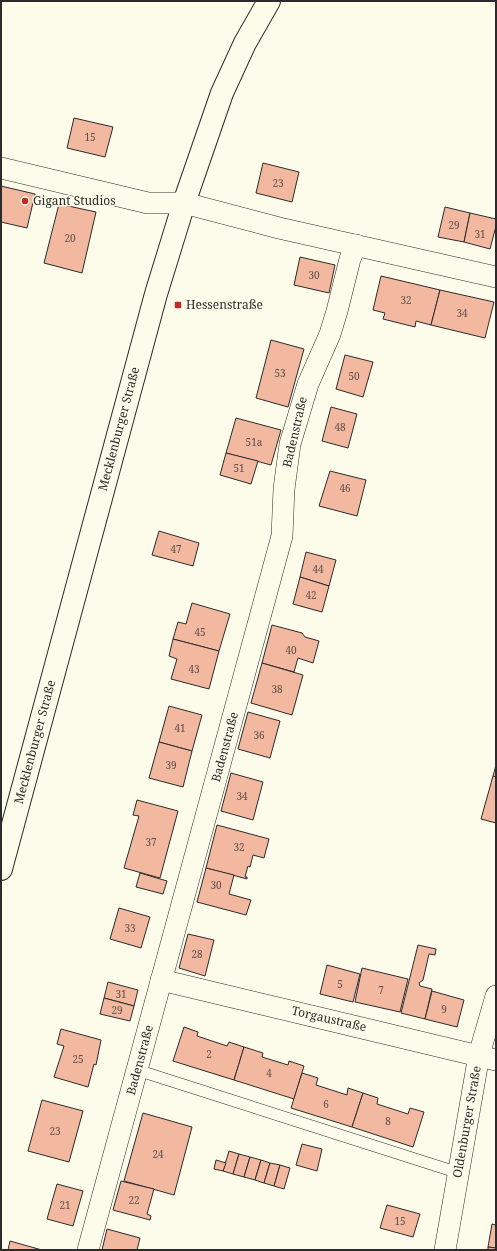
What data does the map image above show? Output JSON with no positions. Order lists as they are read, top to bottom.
{
  "streets": {
    "street": [
      "Mecklenburger Straße",
      "Badenstraße",
      "Torgaustraße",
      "Oldenburger Straße"
    ]
  },
  "crossings": [
    ["Badenstraße", "Torgaustraße"],
    ["Torgaustraße", "Oldenburger Straße"]
  ],
  "places": {
    "other": ["Gigant Studios"],
    "transit": ["Hessenstraße"]
  },
  "house_numbers": [
    "15",
    "23",
    "29",
    "31",
    "20",
    "30",
    "32",
    "34",
    "53",
    "50",
    "48",
    "51a",
    "51",
    "46",
    "47",
    "44",
    "42",
    "45",
    "40",
    "43",
    "38",
    "41",
    "36",
    "39",
    "34",
    "37",
    "32",
    "30",
    "33",
    "28",
    "5",
    "7",
    "31",
    "9",
    "29",
    "2",
    "25",
    "4",
    "6",
    "8",
    "23",
    "24",
    "22",
    "21",
    "15"
  ]
}
